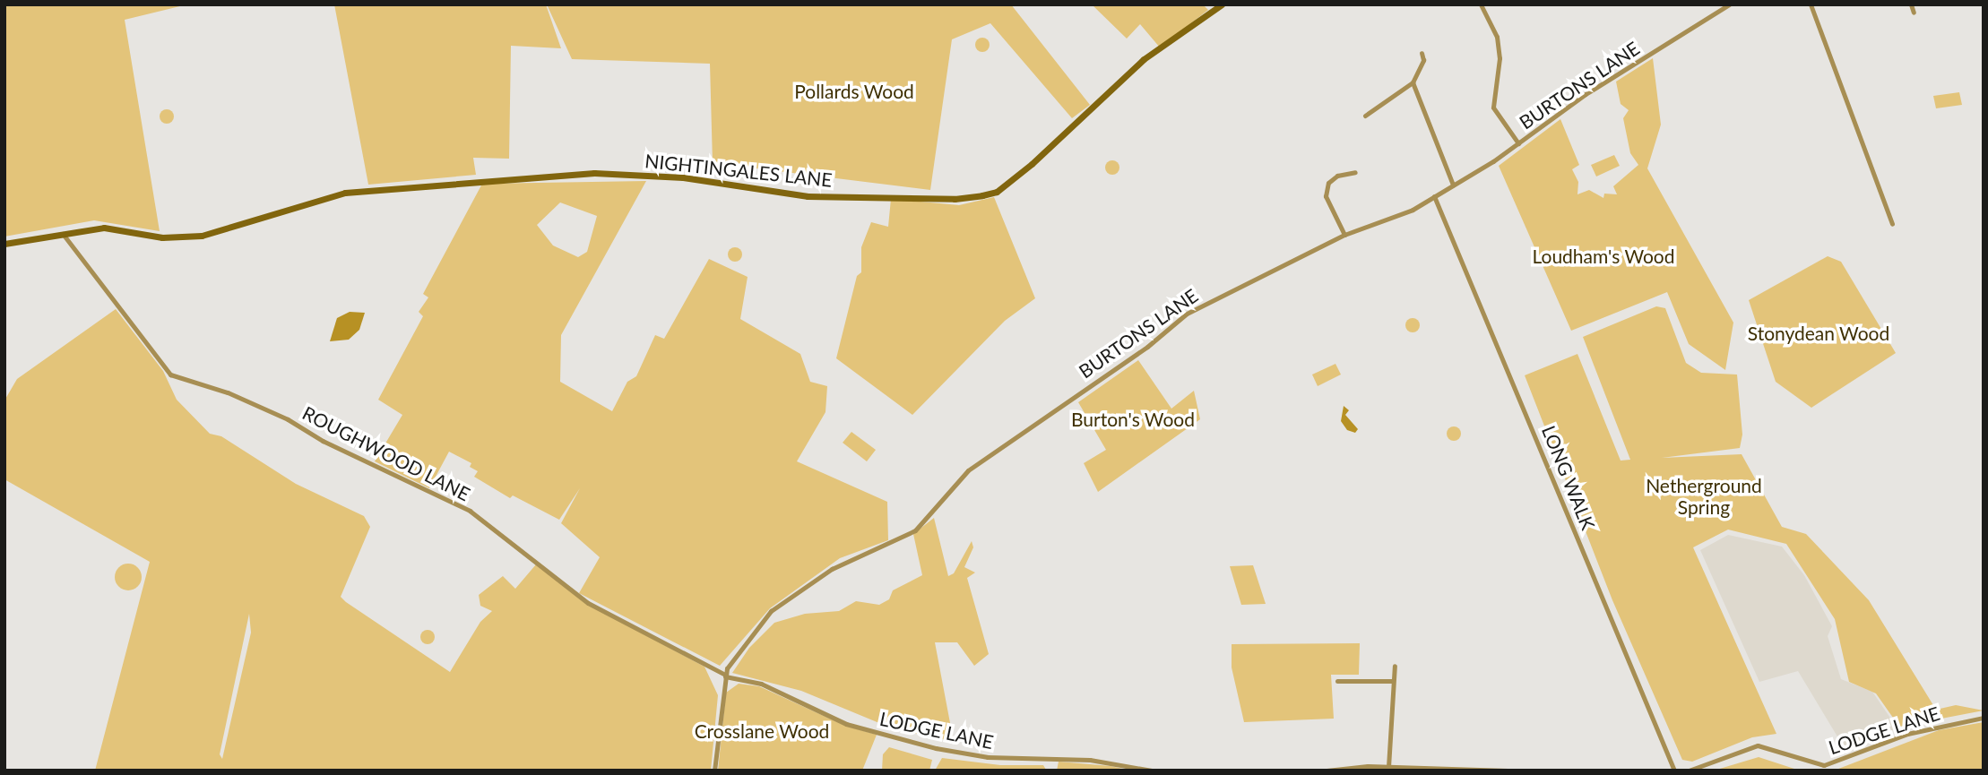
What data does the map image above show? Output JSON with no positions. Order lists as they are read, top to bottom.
{
  "streets": {
    "main road": ["NIGHTINGALES LANE"],
    "street": [
      "BURTONS LANE",
      "ROUGHWOOD LANE",
      "LONG WALK",
      "LODGE LANE"
    ]
  },
  "crossings": [
    ["BURTONS LANE", "ROUGHWOOD LANE"],
    ["BURTONS LANE", "LONG WALK"],
    ["BURTONS LANE", "LODGE LANE"],
    ["NIGHTINGALES LANE", "ROUGHWOOD LANE"],
    ["ROUGHWOOD LANE", "LODGE LANE"]
  ],
  "parks": [
    "Pollards Wood",
    "Loudham's Wood",
    "Stonydean Wood",
    "Burton's Wood",
    "Netherground Spring",
    "Crosslane Wood"
  ]
}
